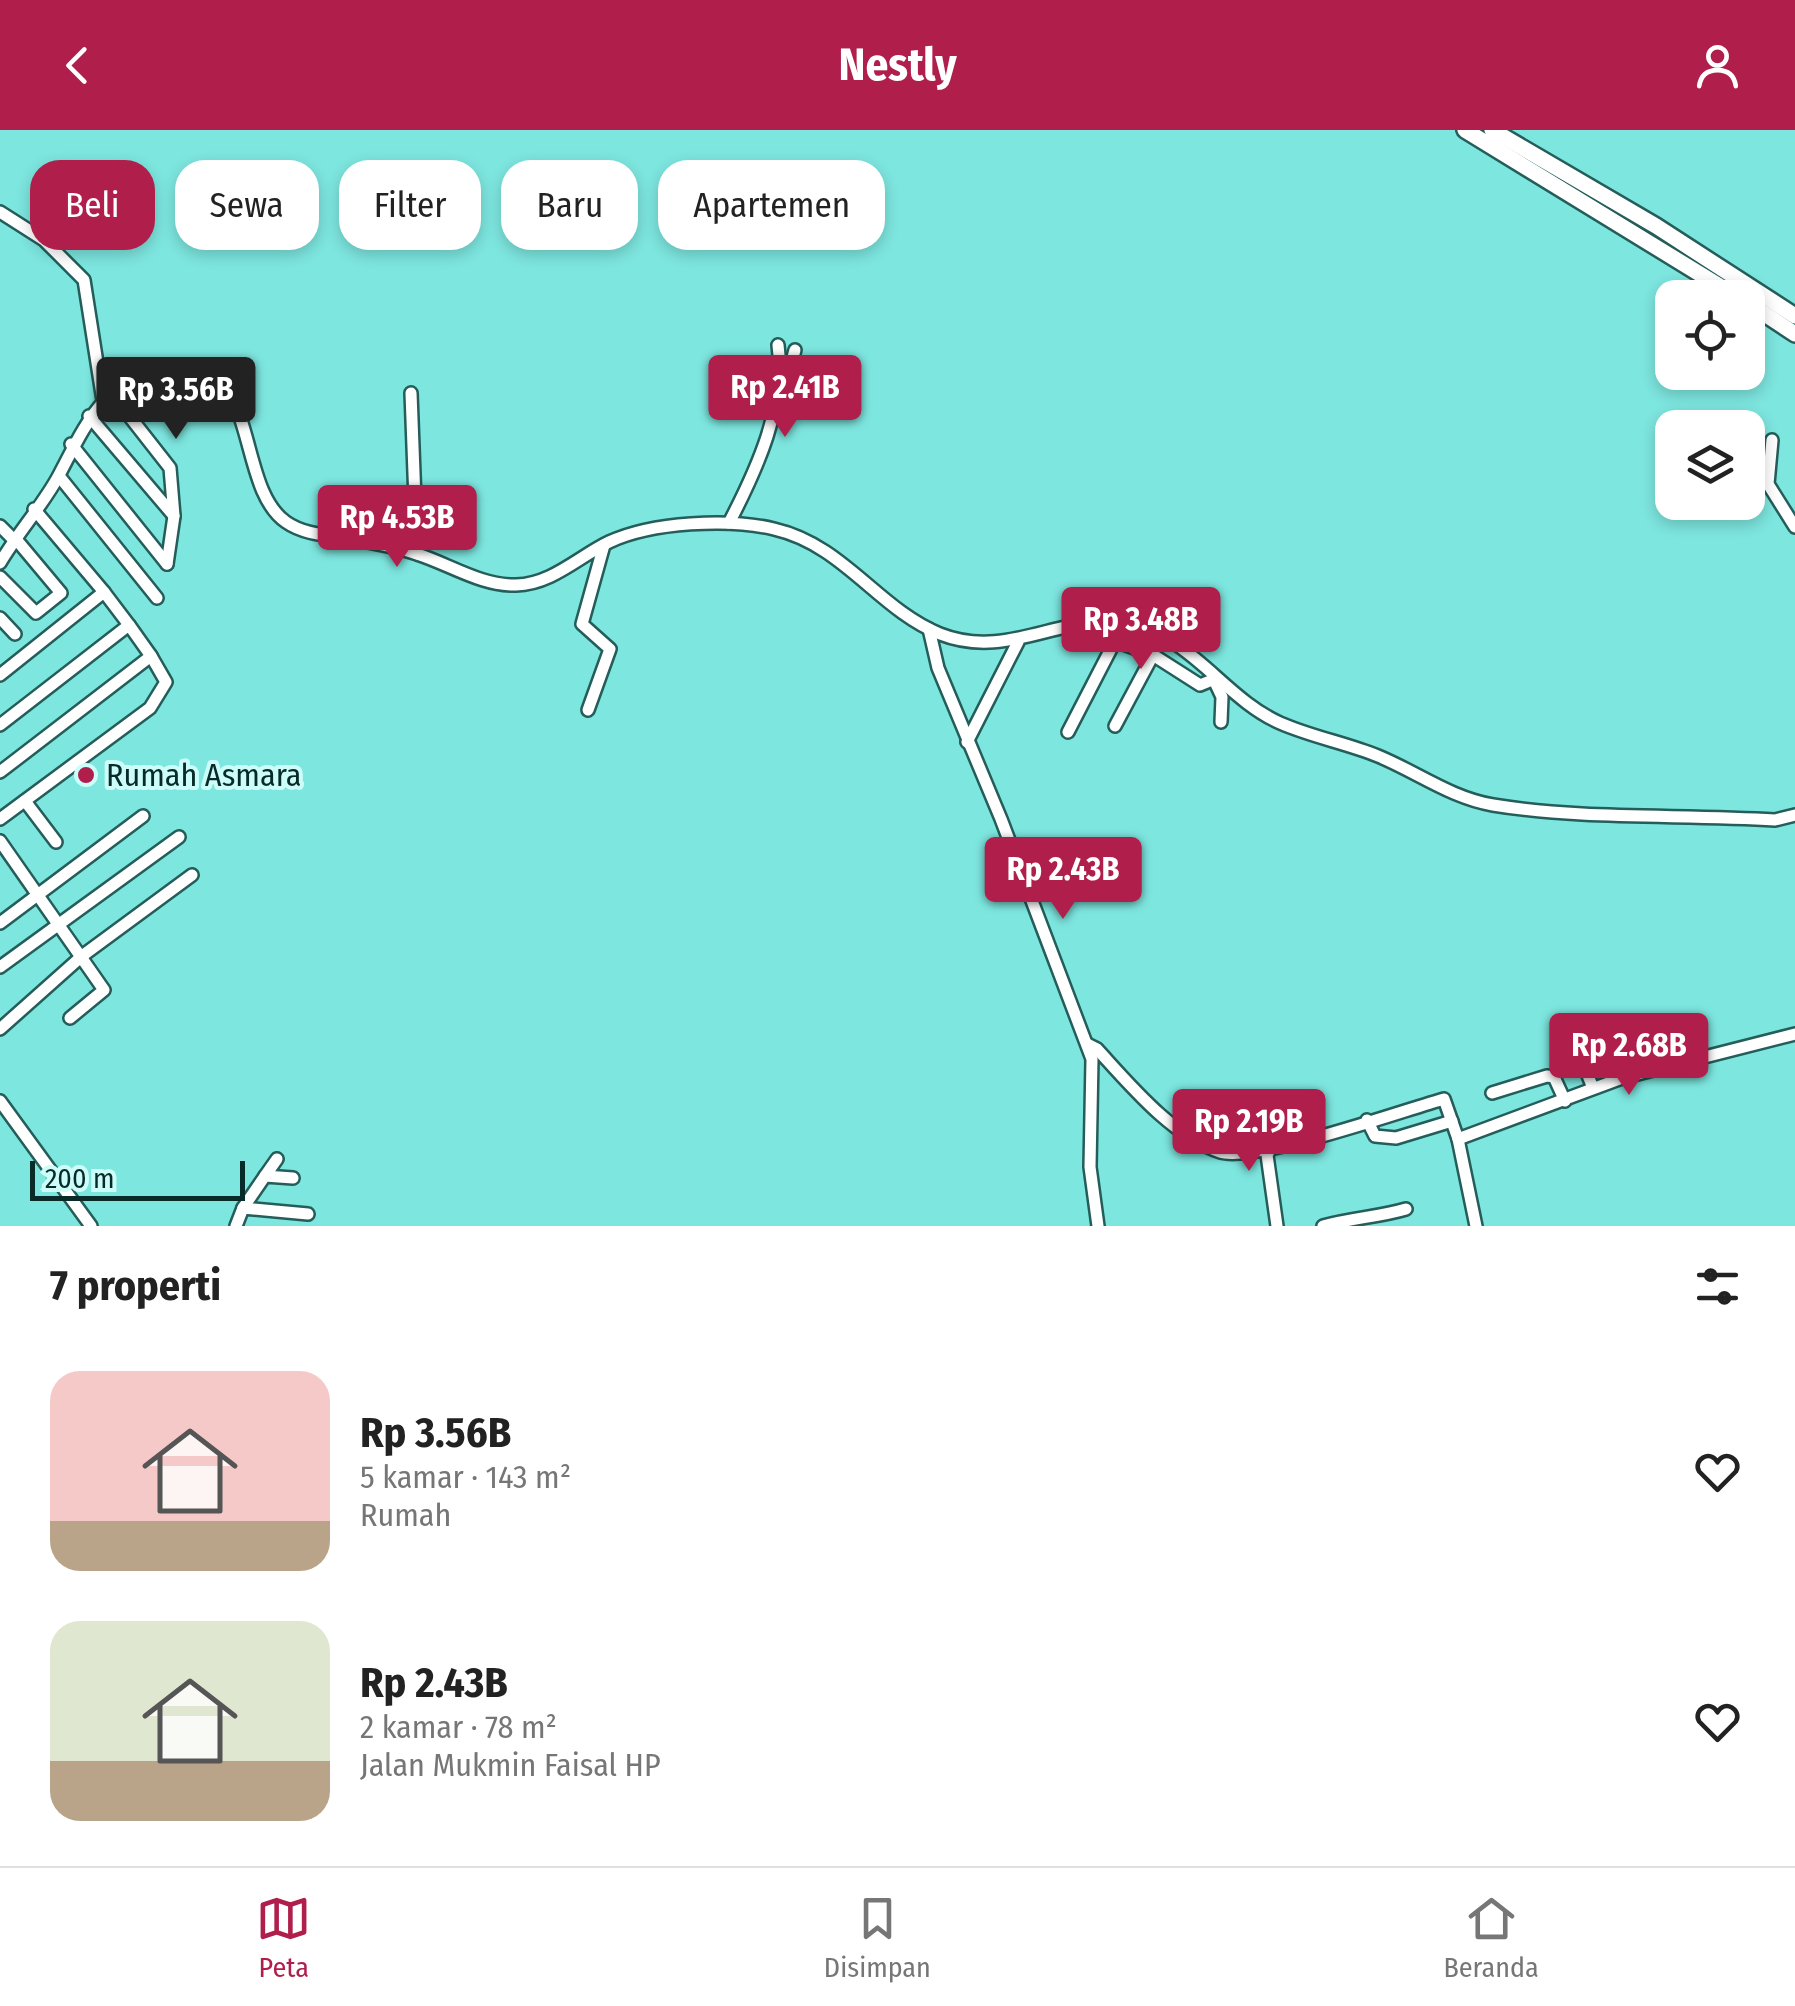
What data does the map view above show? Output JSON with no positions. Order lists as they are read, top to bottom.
{
  "places": ["Rumah Asmara"],
  "scale_bar": "200 m",
  "page": {
    "header": "Nestly",
    "chip": [
      "Beli",
      "Sewa",
      "Filter",
      "Baru",
      "Apartemen"
    ],
    "price": [
      "Rp 2.41B",
      "Rp 3.56B",
      "Rp 4.53B",
      "Rp 3.48B",
      "Rp 2.43B",
      "Rp 2.68B",
      "Rp 2.19B"
    ],
    "scale": "200 m",
    "heading": "7 properti",
    "list": [
      {
        "name": "Rp 3.56B",
        "note": "5 kamar · 143 m² · Rumah"
      },
      {
        "name": "Rp 2.43B",
        "note": "2 kamar · 78 m² · Jalan Mukmin Faisal HP"
      }
    ],
    "tabs": ["Peta", "Disimpan", "Beranda"]
  }
}
